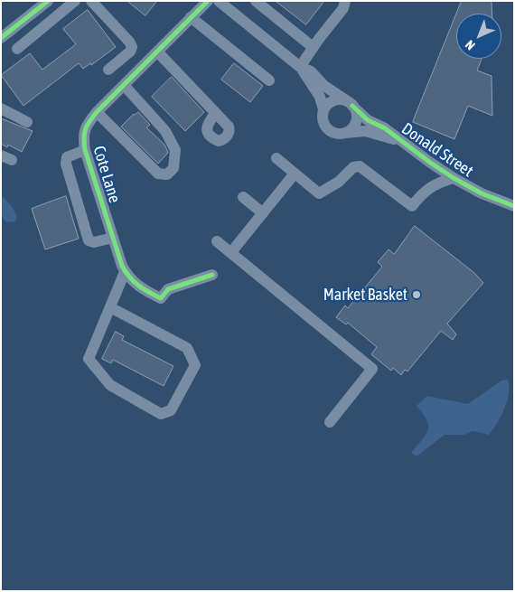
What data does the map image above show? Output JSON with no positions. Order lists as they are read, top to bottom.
{
  "streets": {
    "street": ["Donald Street", "Cote Lane"]
  },
  "places": ["Market Basket"],
  "north": "bottom left"
}
